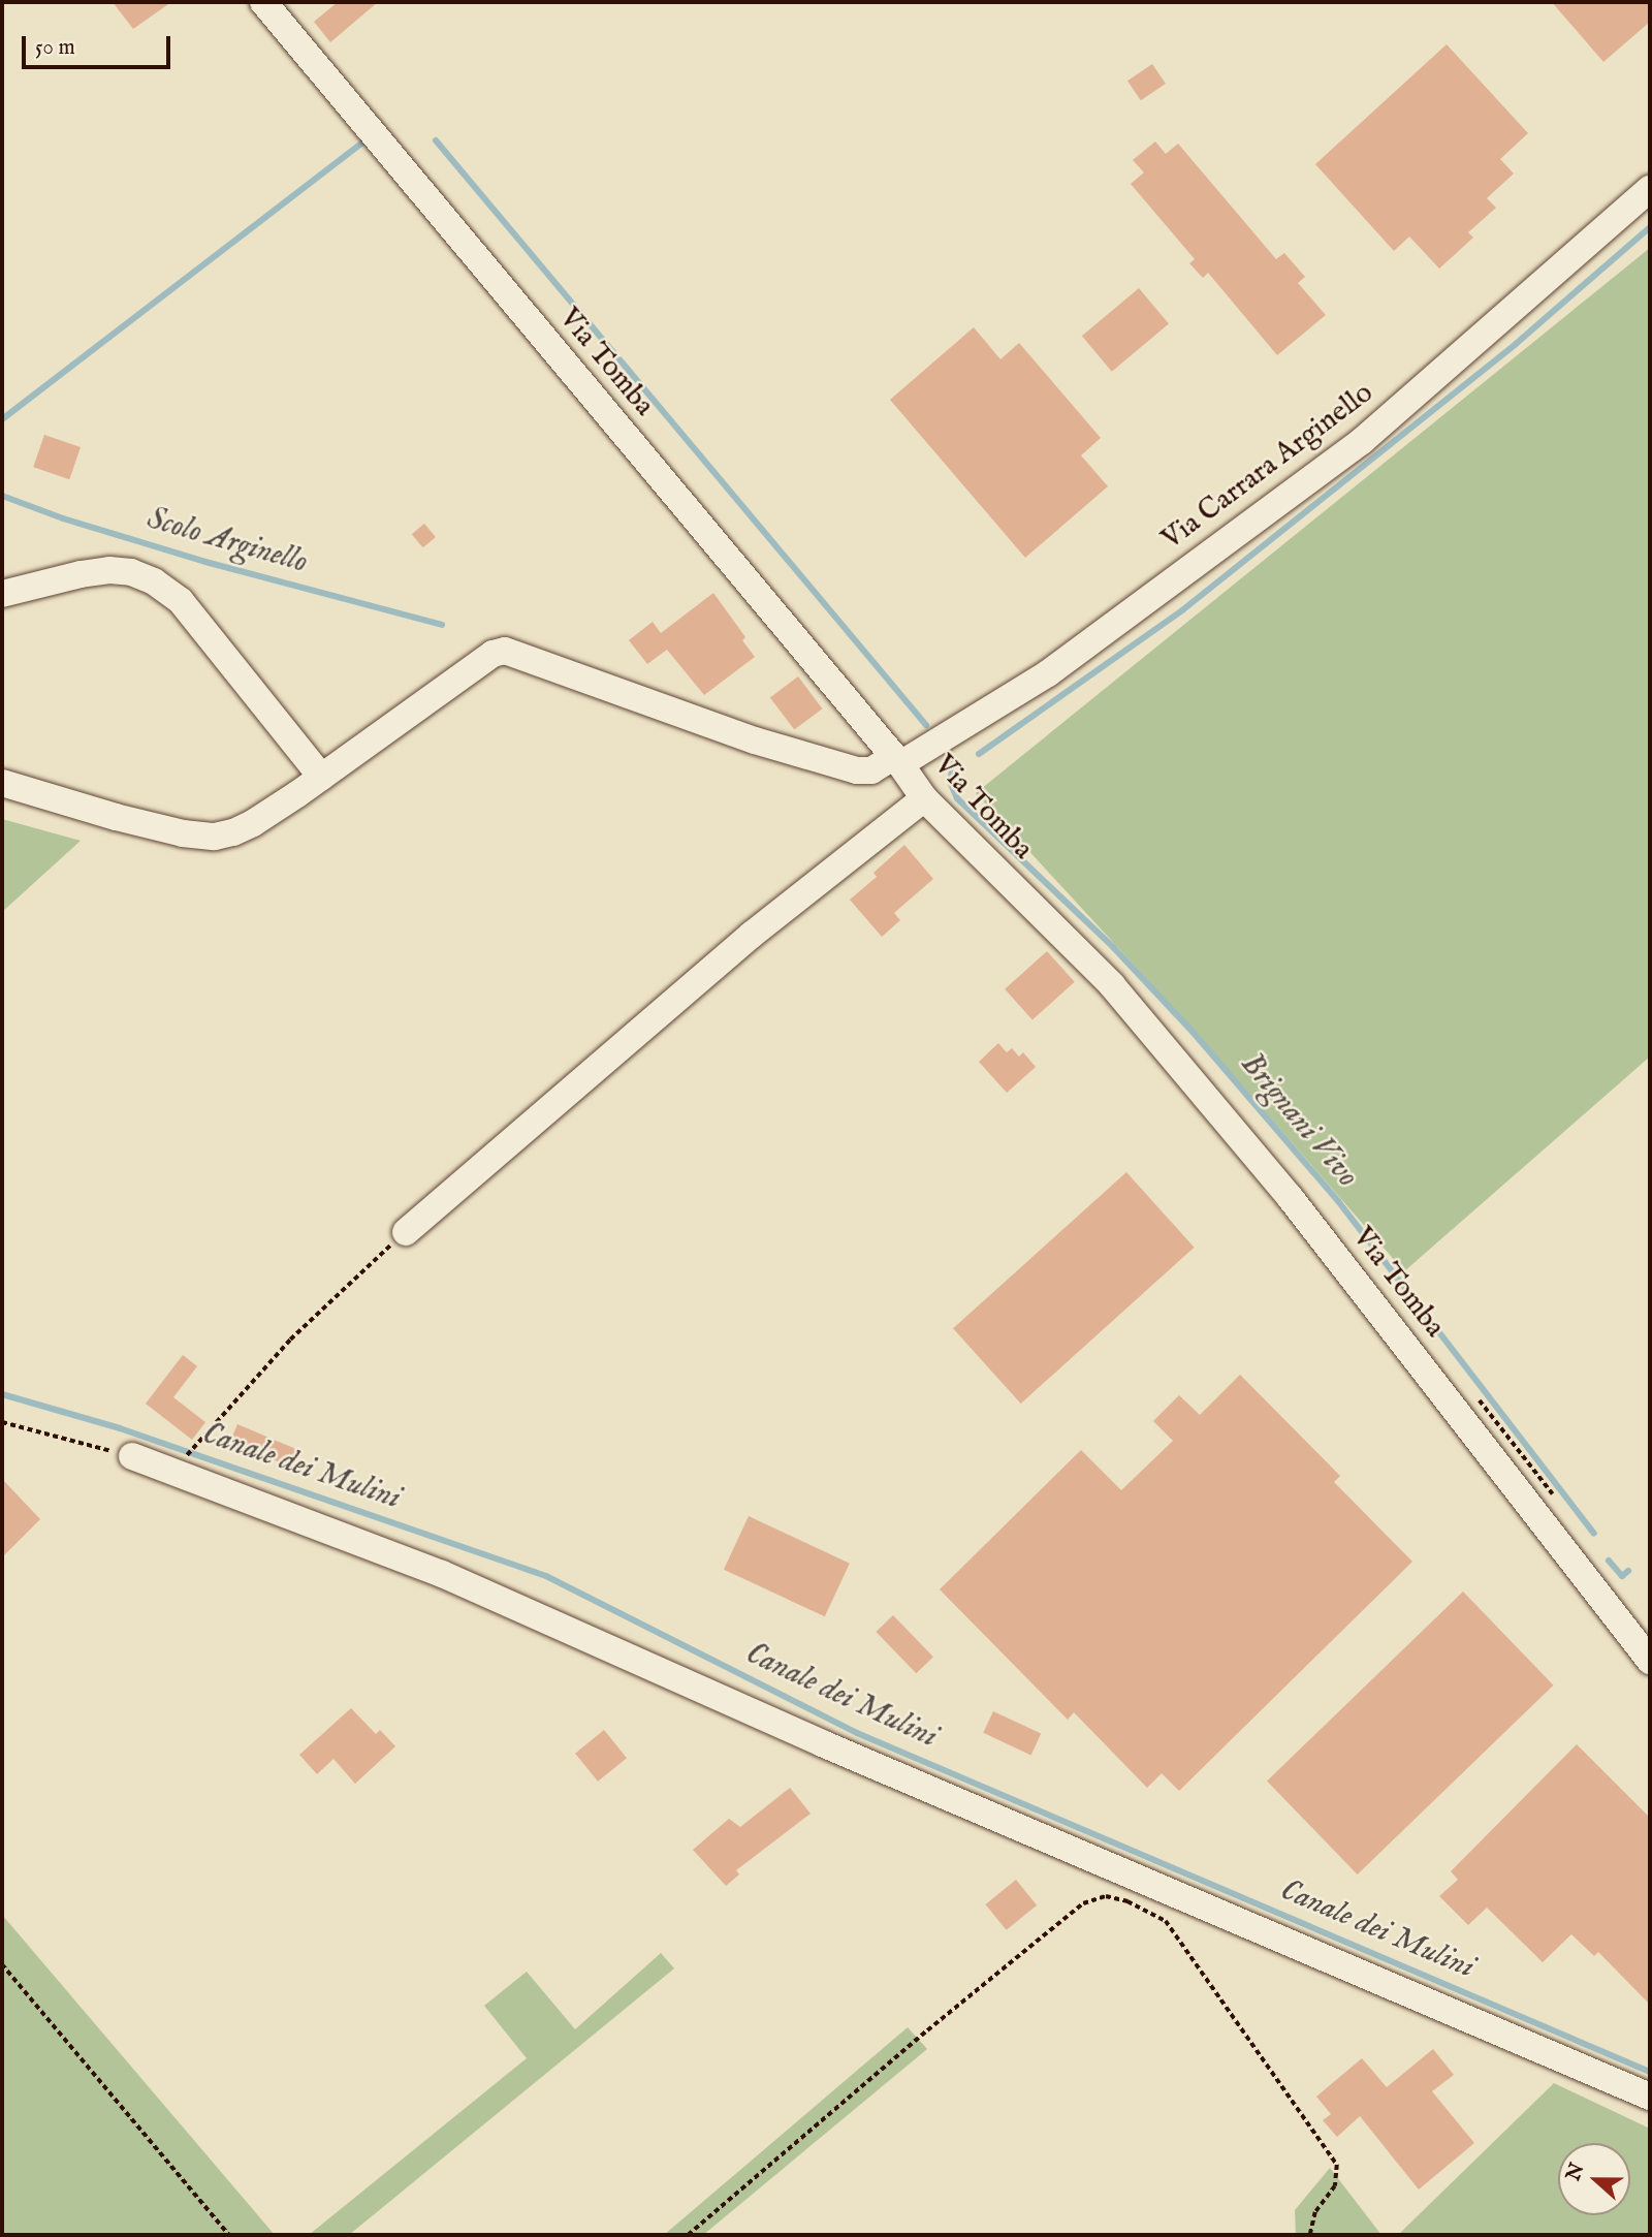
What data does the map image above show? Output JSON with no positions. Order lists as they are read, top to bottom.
{
  "streets": {
    "street": ["Via Tomba", "Via Carrara Arginello"]
  },
  "crossings": [
    ["Via Tomba", "Via Carrara Arginello"]
  ],
  "water": ["Scolo Arginello", "Brignani Vivo", "Canale dei Mulini"],
  "scale_bar": "50 m",
  "north": "left"
}
